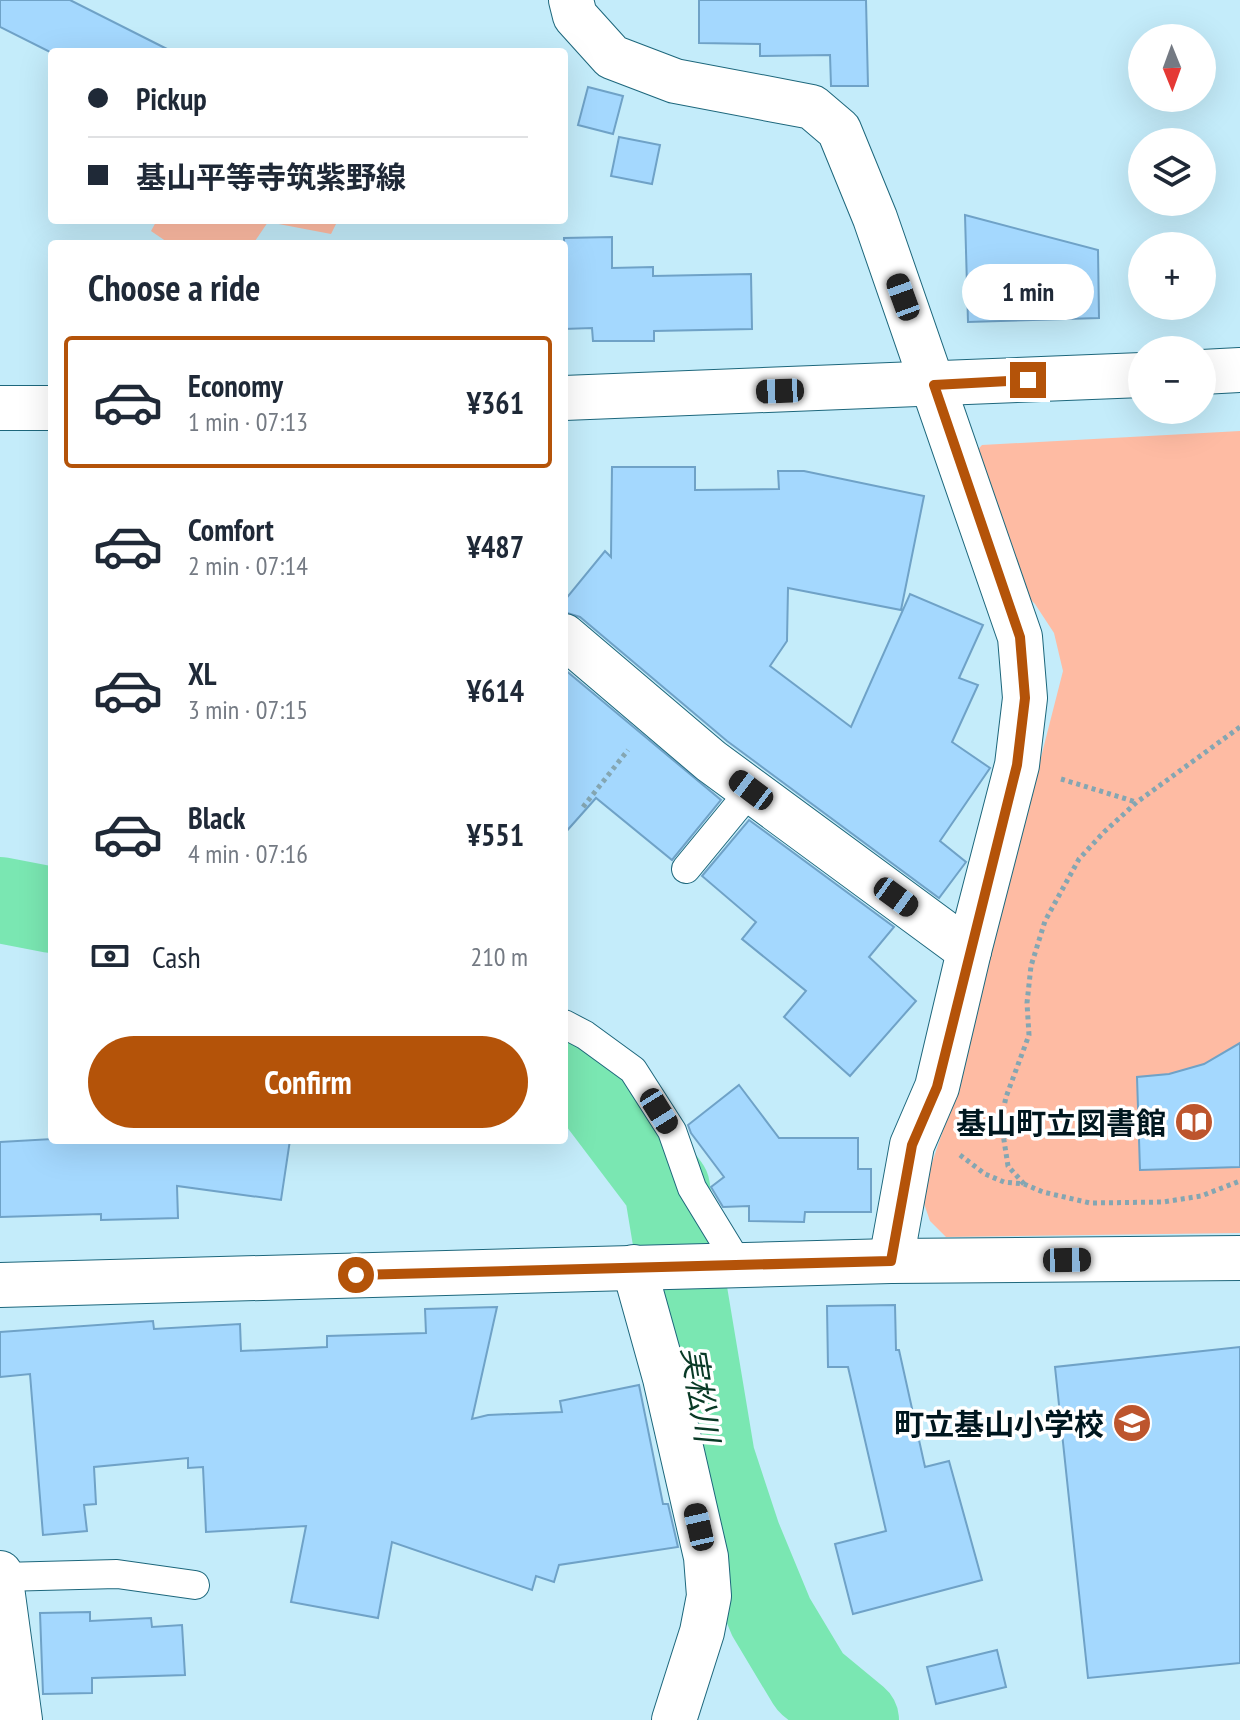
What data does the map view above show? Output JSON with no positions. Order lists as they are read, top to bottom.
{
  "water": ["実松川"],
  "places": {
    "library": ["基山町立図書館"],
    "school or university": ["町立基山小学校"]
  },
  "north": "bottom",
  "page": {
    "map_buttons": ["+", "−"],
    "banner": ["Pickup", "基山平等寺筑紫野線"],
    "heading": "Choose a ride",
    "bubble": "1 min",
    "list": [
      {
        "name": "Economy",
        "note": "1 min · 07:13",
        "value": "¥361"
      },
      {
        "name": "Comfort",
        "note": "2 min · 07:14",
        "value": "¥487"
      },
      {
        "name": "XL",
        "note": "3 min · 07:15",
        "value": "¥614"
      },
      {
        "name": "Black",
        "note": "4 min · 07:16",
        "value": "¥551"
      }
    ],
    "pay": ["Cash", "210 m"],
    "buttons": "Confirm"
  }
}
